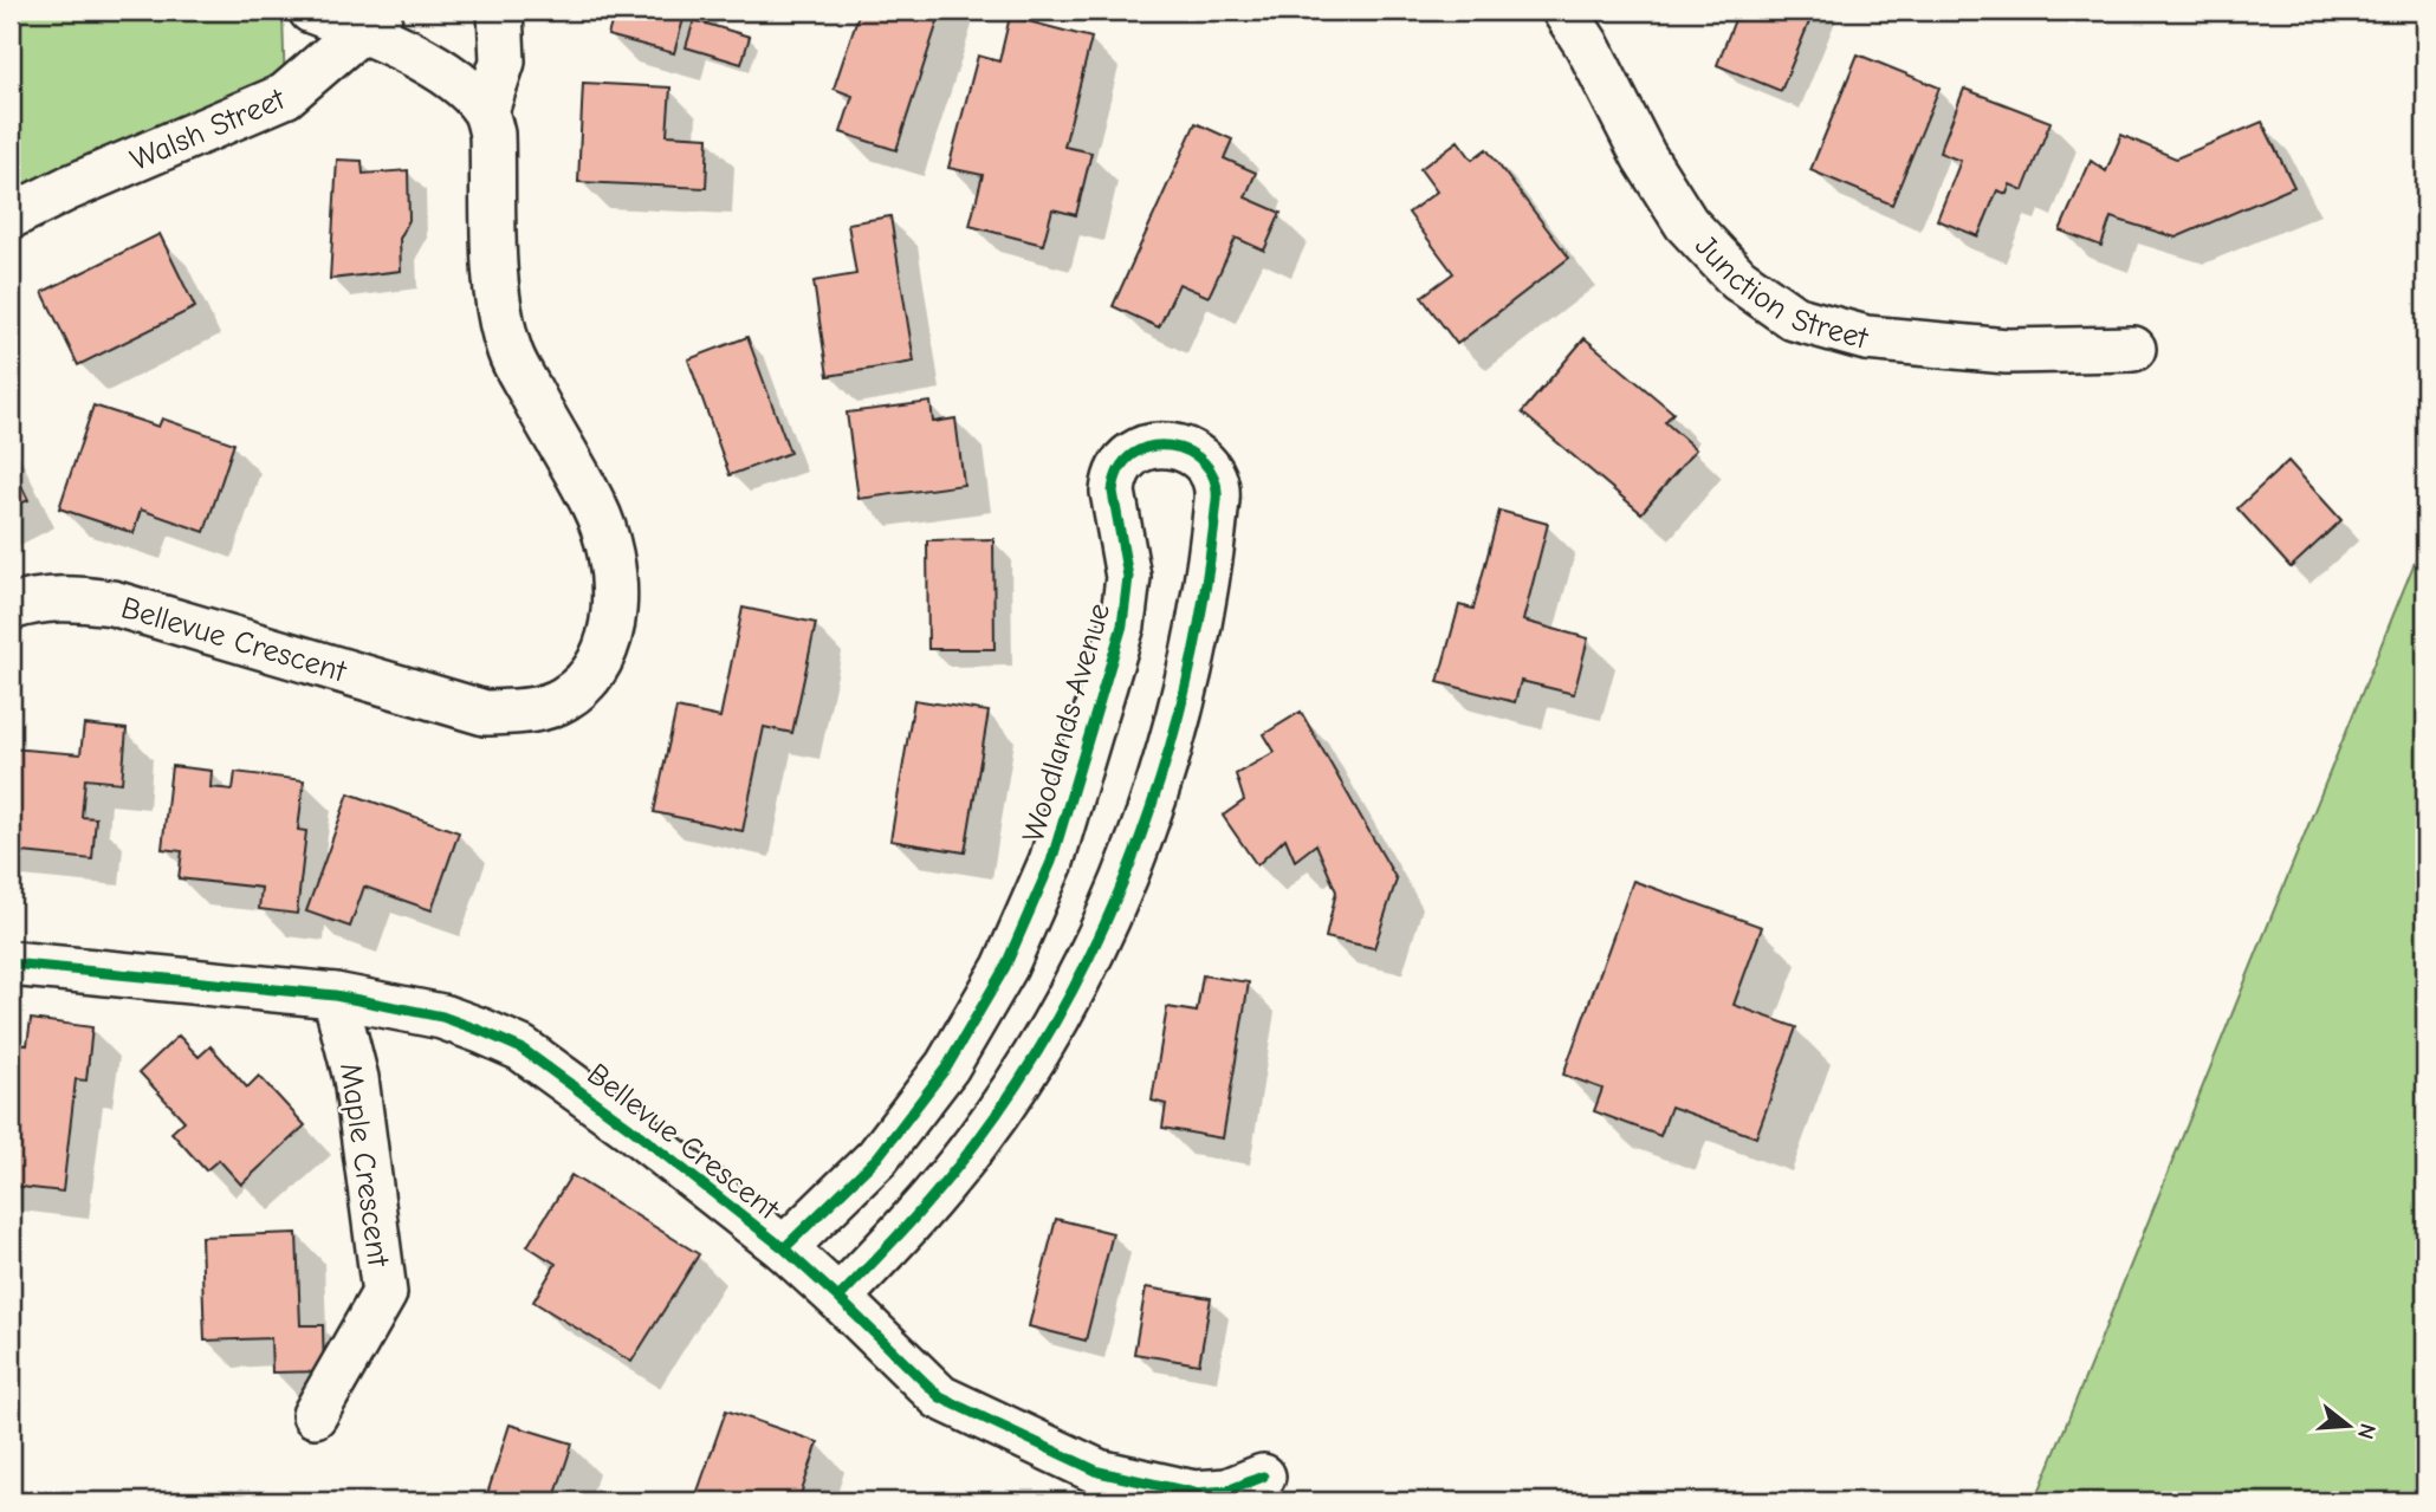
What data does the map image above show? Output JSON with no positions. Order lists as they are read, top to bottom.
{
  "streets": {
    "street": [
      "Walsh Street",
      "Junction Street",
      "Bellevue Crescent",
      "Woodlands Avenue",
      "Maple Crescent"
    ]
  },
  "crossings": [
    ["Bellevue Crescent", "Woodlands Avenue"],
    ["Bellevue Crescent", "Maple Crescent"]
  ],
  "north": "right"
}
